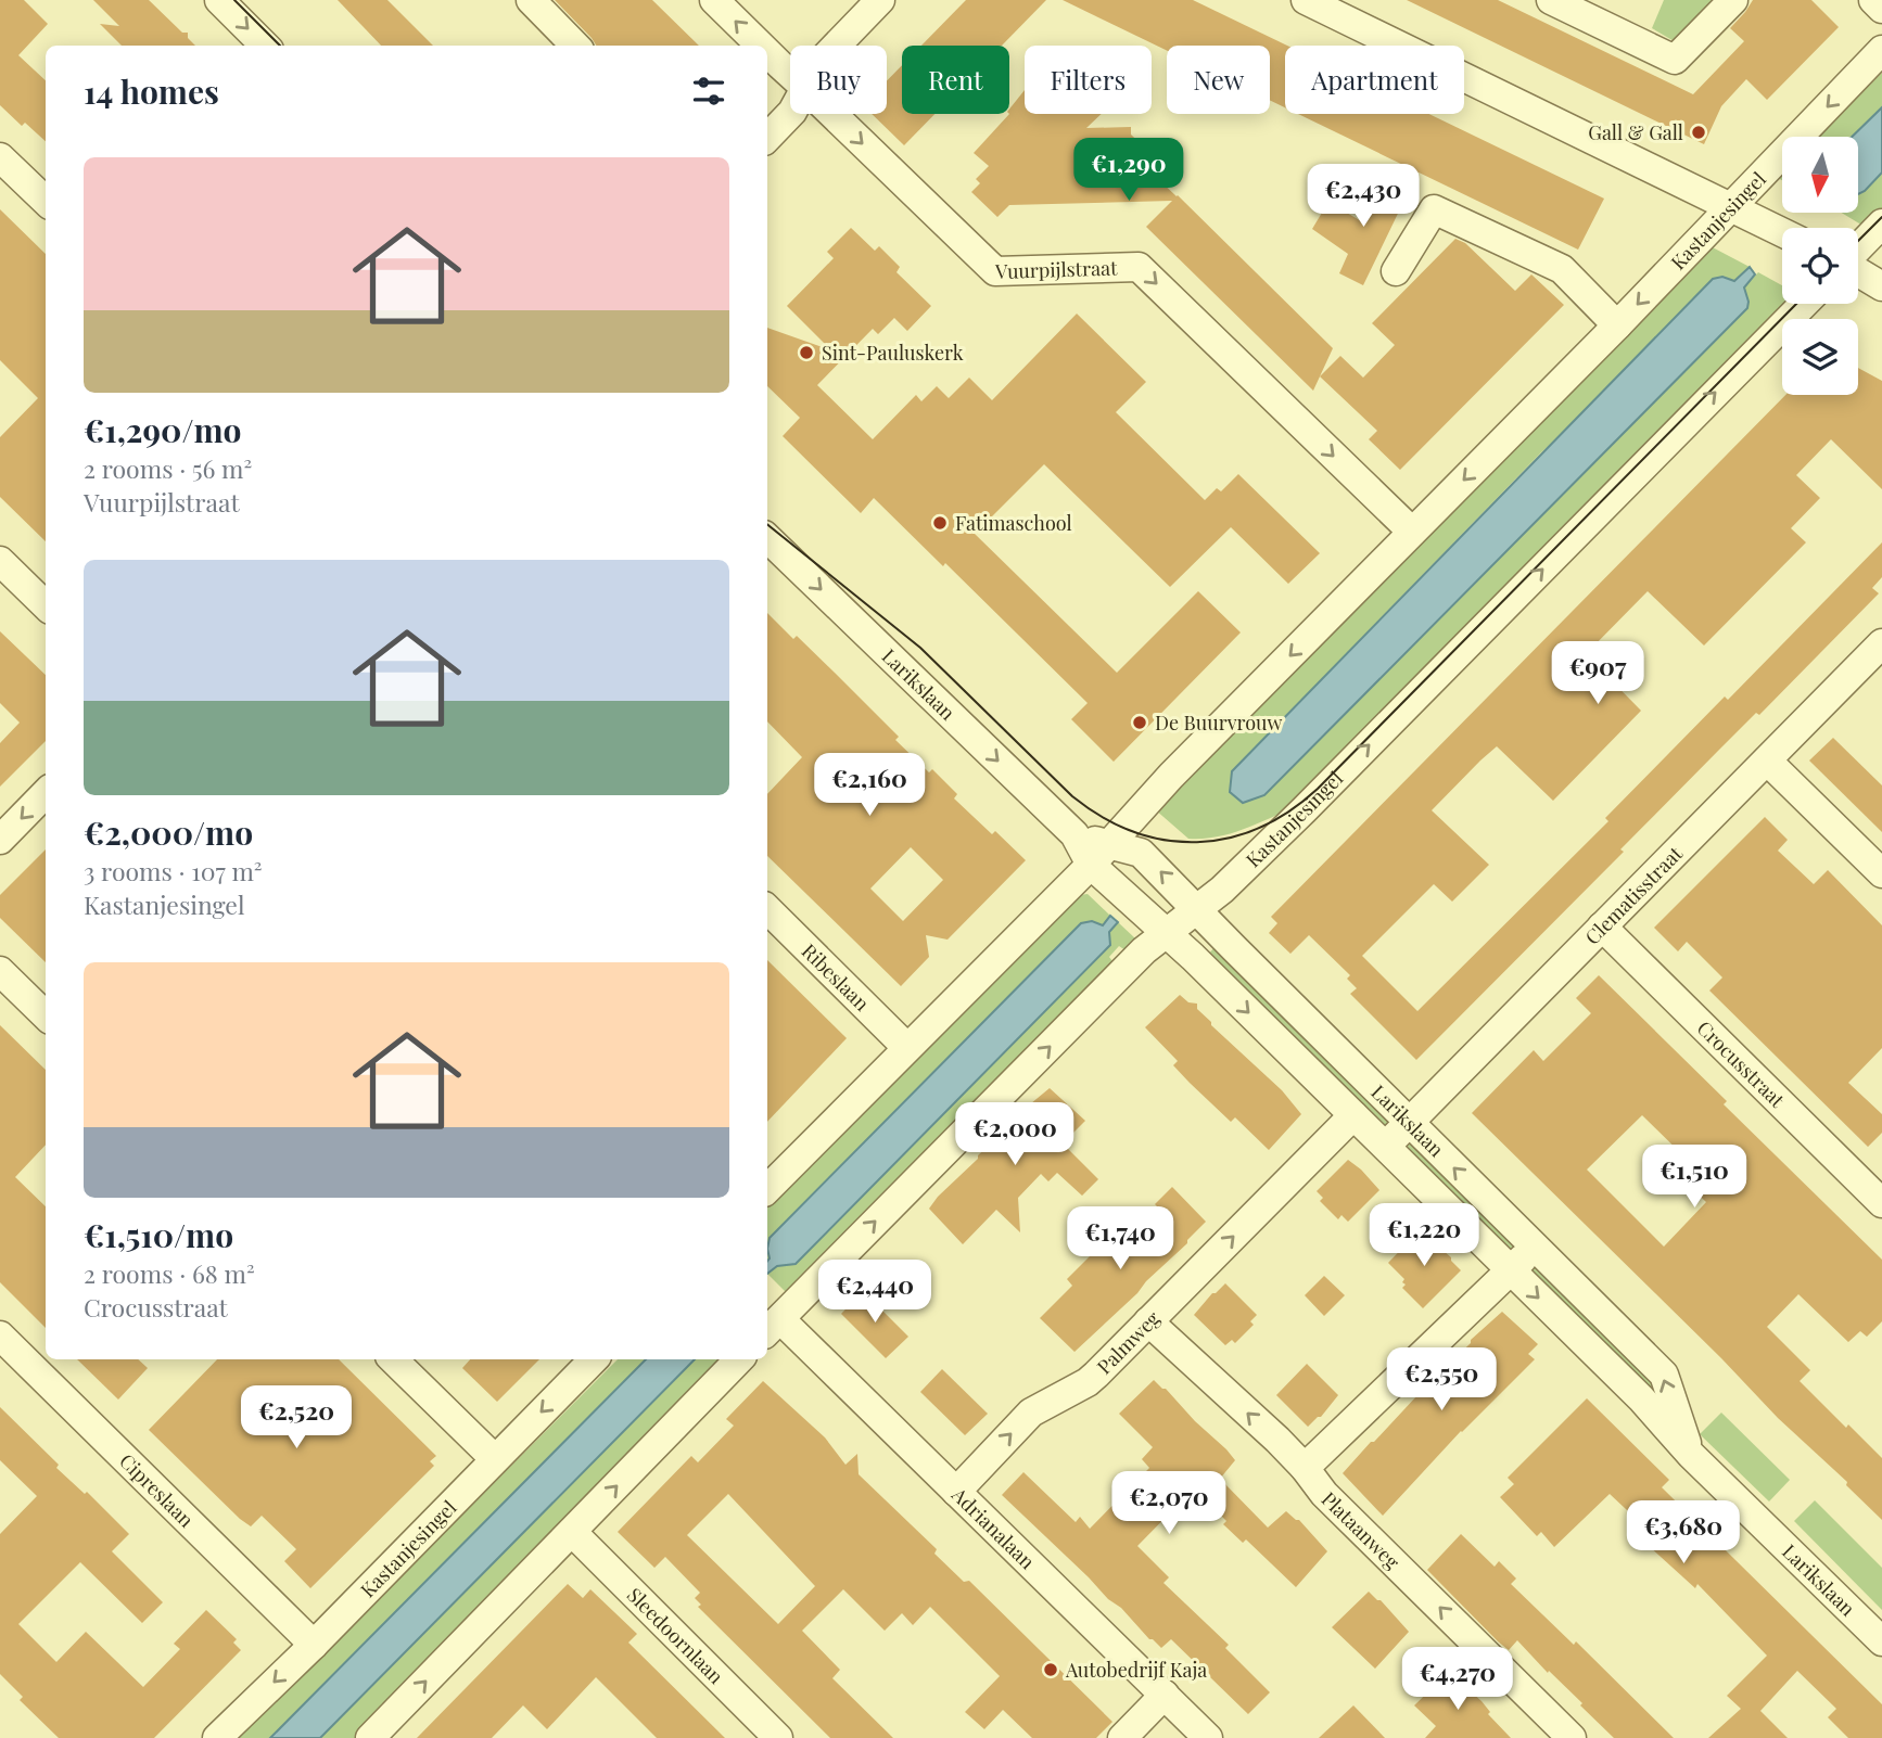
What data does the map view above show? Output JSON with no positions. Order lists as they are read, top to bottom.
{
  "streets": {
    "street": [
      "Kastanjesingel",
      "Vuurpijlstraat",
      "Larikslaan",
      "Clematisstraat",
      "Ribeslaan",
      "Crocusstraat",
      "Palmweg",
      "Cipreslaan",
      "Adrianalaan",
      "Plataanweg",
      "Sleedoornlaan"
    ]
  },
  "crossings": [
    ["Kastanjesingel", "Vuurpijlstraat"],
    ["Kastanjesingel", "Larikslaan"],
    ["Kastanjesingel", "Ribeslaan"],
    ["Kastanjesingel", "Cipreslaan"],
    ["Kastanjesingel", "Adrianalaan"],
    ["Larikslaan", "Clematisstraat"],
    ["Larikslaan", "Palmweg"],
    ["Clematisstraat", "Crocusstraat"],
    ["Palmweg", "Adrianalaan"],
    ["Palmweg", "Plataanweg"]
  ],
  "one_way": ["Plataanweg"],
  "places": [
    "Gall & Gall",
    "Sint-Pauluskerk",
    "Fatimaschool",
    "De Buurvrouw",
    "Autobedrijf Kaja"
  ],
  "north": "bottom",
  "page": {
    "chip": [
      "Buy",
      "Rent",
      "Filters",
      "New",
      "Apartment"
    ],
    "heading": "14 homes",
    "list": [
      {
        "name": "€1,290/mo",
        "note": "2 rooms · 56 m² · Vuurpijlstraat"
      },
      {
        "name": "€2,000/mo",
        "note": "3 rooms · 107 m² · Kastanjesingel"
      },
      {
        "name": "€1,510/mo",
        "note": "2 rooms · 68 m² · Crocusstraat"
      }
    ],
    "price": [
      "€1,290",
      "€2,430",
      "€907",
      "€2,160",
      "€2,000",
      "€1,510",
      "€1,220",
      "€1,740",
      "€2,440",
      "€2,550",
      "€2,520",
      "€2,070",
      "€3,680",
      "€4,270"
    ]
  }
}
